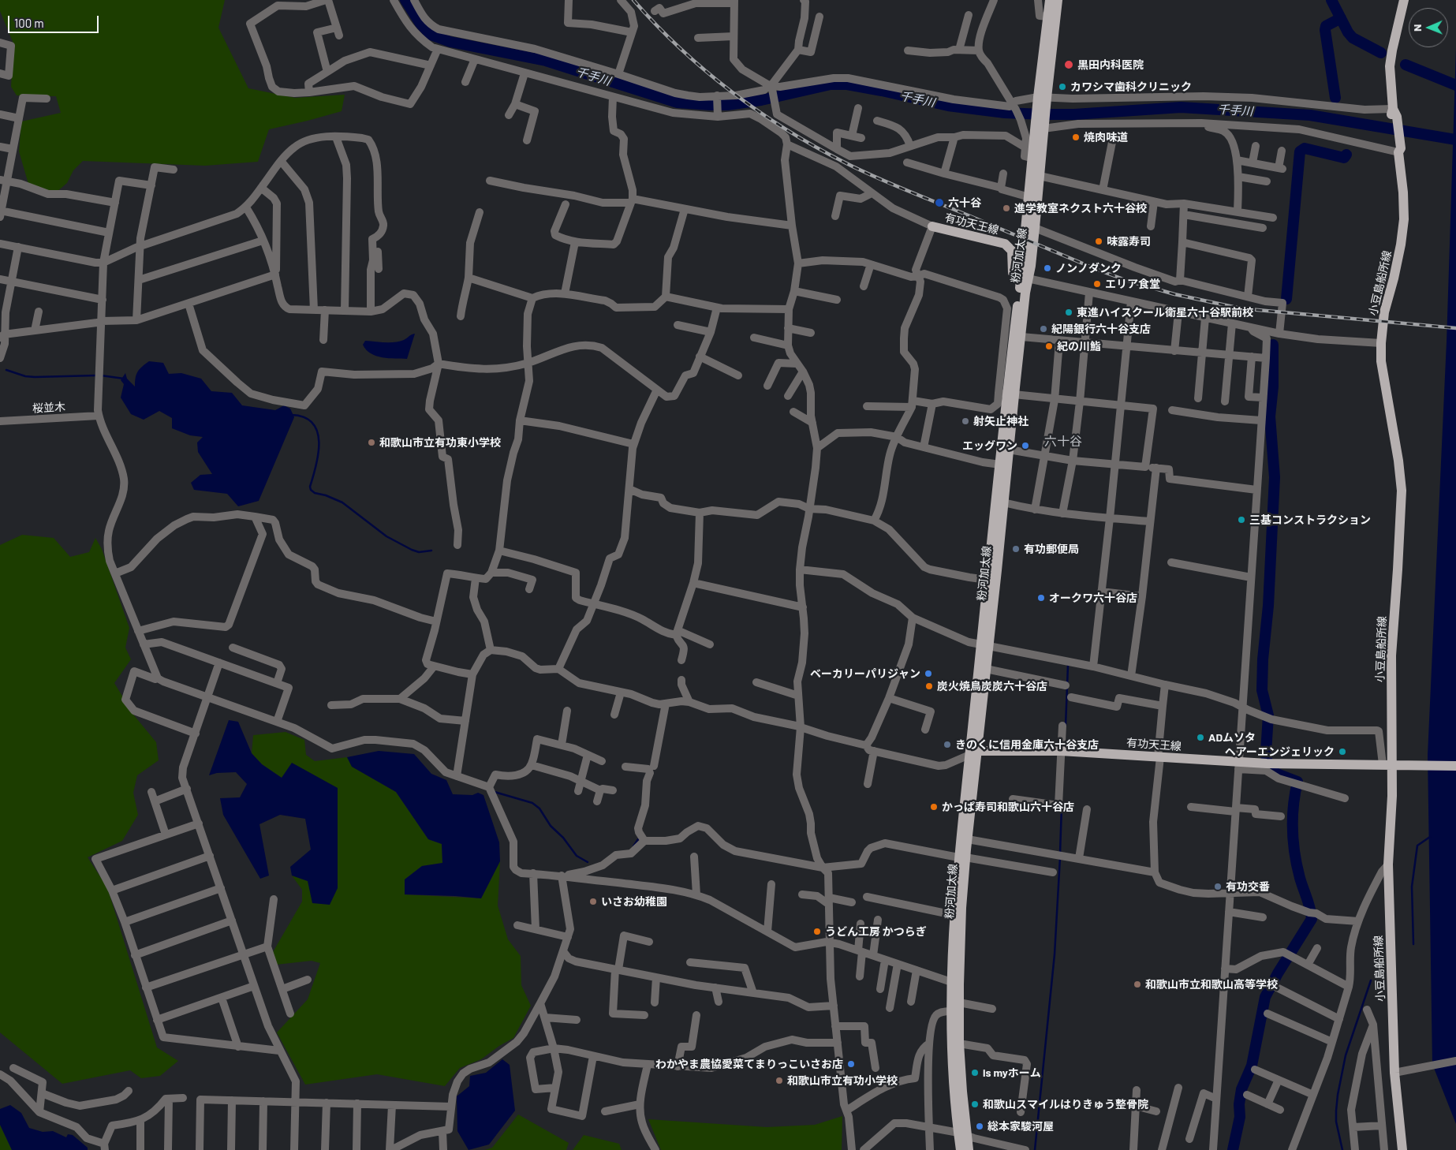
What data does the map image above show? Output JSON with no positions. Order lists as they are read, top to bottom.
{
  "streets": {
    "main road": ["有功天王線", "粉河加太線", "小豆島船所線"],
    "street": ["桜並木"]
  },
  "crossings": [
    ["有功天王線", "粉河加太線"],
    ["有功天王線", "小豆島船所線"]
  ],
  "districts": ["六十谷"],
  "water": ["千手川"],
  "places": [
    "黒田内科医院",
    "カワシマ歯科クリニック",
    "焼肉味道",
    "六十谷",
    "進学教室ネクスト六十谷校",
    "味露寿司",
    "ノンノダンク",
    "エリア食堂",
    "東進ハイスクール衛星六十谷駅前校",
    "紀陽銀行六十谷支店",
    "紀の川鮨",
    "射矢止神社",
    "和歌山市立有功東小学校",
    "エッグワン",
    "三基コンストラクション",
    "有功郵便局",
    "オークワ六十谷店",
    "ベーカリーパリジャン",
    "炭火焼鳥炭炭六十谷店",
    "ADムソタ",
    "きのくに信用金庫六十谷支店",
    "ヘアーエンジェリック",
    "かっぱ寿司和歌山六十谷店",
    "有功交番",
    "いさお幼稚園",
    "うどん工房 かつらぎ",
    "和歌山市立和歌山高等学校",
    "わかやま農協愛菜てまりっこいさお店",
    "is myホーム",
    "和歌山市立有功小学校",
    "和歌山スマイルはりきゅう整骨院",
    "総本家駿河屋"
  ],
  "scale_bar": "100 m",
  "north": "left"
}
